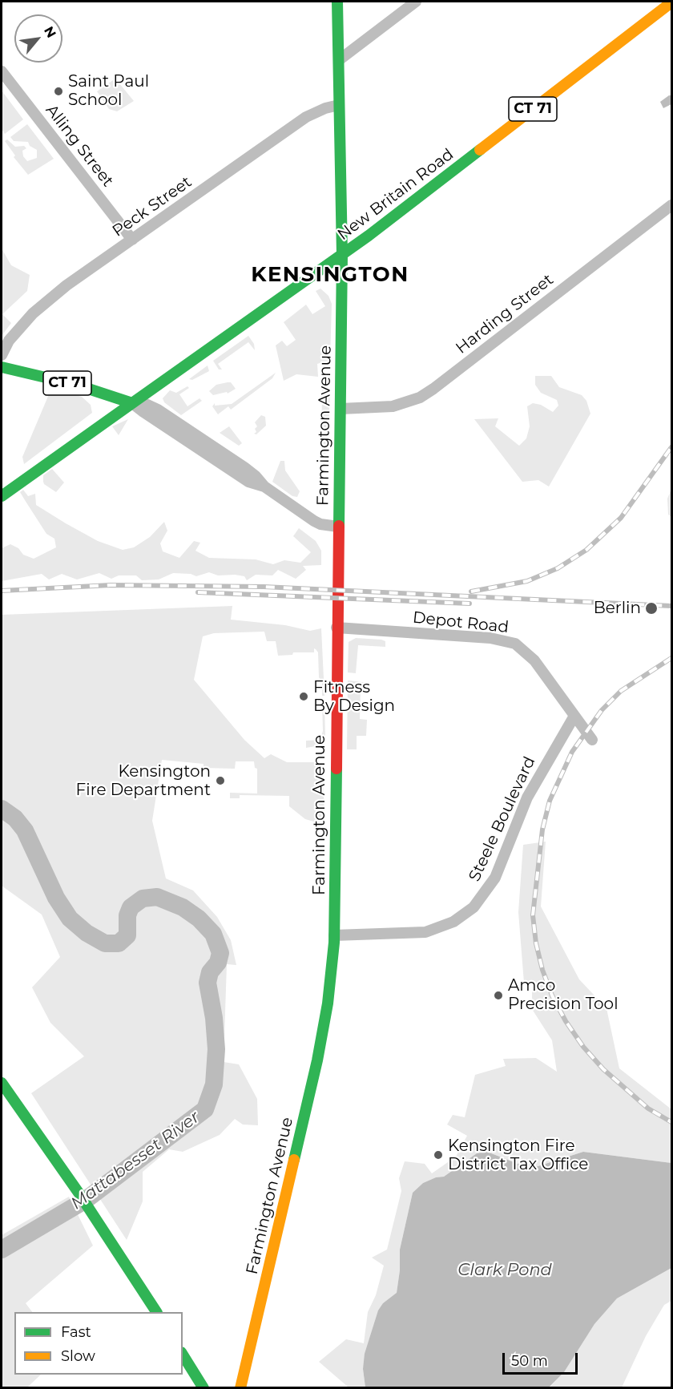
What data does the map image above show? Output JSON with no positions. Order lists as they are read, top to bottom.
{
  "streets": {
    "main road": ["CT 71", "New Britain Road", "Farmington Avenue"],
    "street": [
      "Alling Street",
      "Peck Street",
      "Harding Street",
      "Depot Road",
      "Steele Boulevard"
    ]
  },
  "crossings": [
    ["CT 71", "New Britain Road"],
    ["Alling Street", "Peck Street"],
    ["New Britain Road", "Farmington Avenue"],
    ["Peck Street", "Farmington Avenue"],
    ["Harding Street", "Farmington Avenue"],
    ["Farmington Avenue", "Depot Road"],
    ["Farmington Avenue", "Steele Boulevard"],
    ["Depot Road", "Steele Boulevard"]
  ],
  "districts": ["KENSINGTON"],
  "water": ["Mattabesset River", "Clark Pond"],
  "places": [
    "Saint Paul School",
    "Berlin",
    "Fitness By Design",
    "Kensington Fire Department",
    "Amco Precision Tool",
    "Kensington Fire District Tax Office"
  ],
  "legend": ["Fast", "Slow"],
  "scale_bar": "50 m",
  "north": "top right"
}
